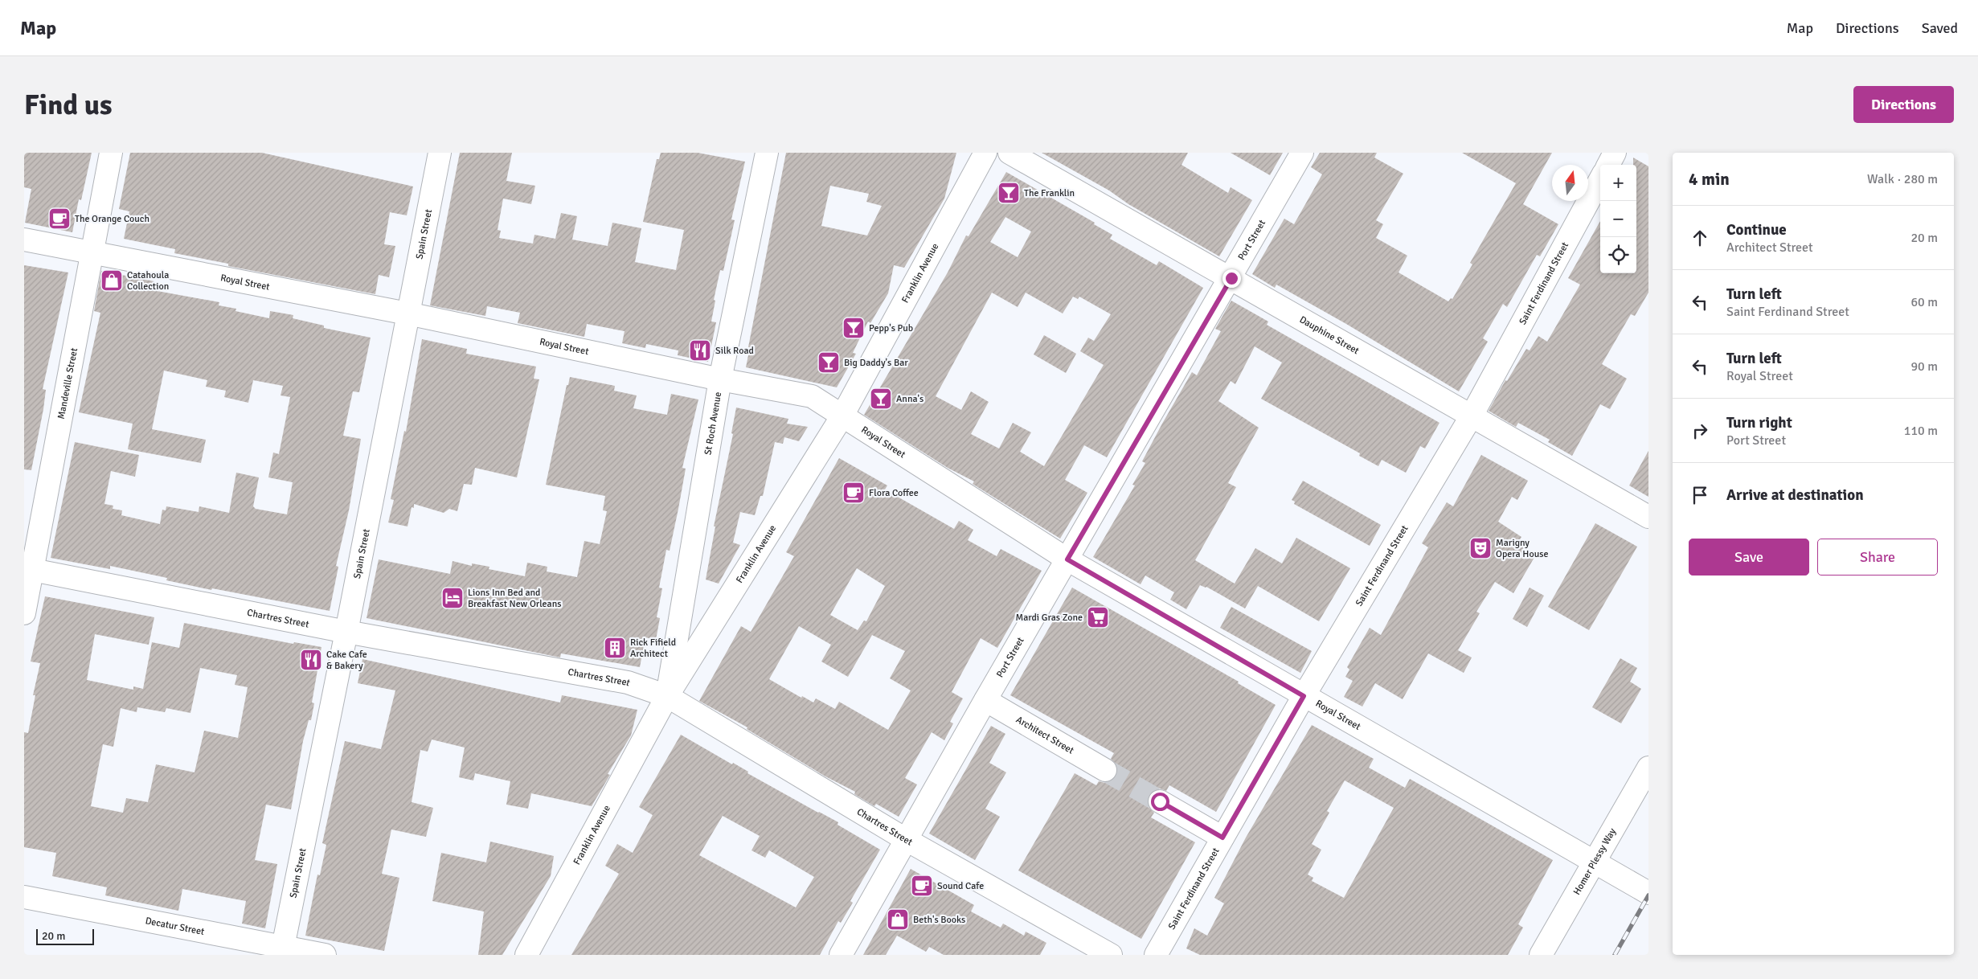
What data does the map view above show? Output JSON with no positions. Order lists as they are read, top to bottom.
{
  "streets": {
    "street": [
      "Spain Street",
      "Port Street",
      "Franklin Avenue",
      "Royal Street",
      "Saint Ferdinand Street",
      "Dauphine Street",
      "Mandeville Street",
      "St Roch Avenue",
      "Chartres Street",
      "Architect Street",
      "Homer Plessy Way",
      "Decatur Street"
    ]
  },
  "crossings": [
    ["Spain Street", "Royal Street"],
    ["Spain Street", "Chartres Street"],
    ["Spain Street", "Decatur Street"],
    ["Port Street", "Royal Street"],
    ["Port Street", "Dauphine Street"],
    ["Port Street", "Chartres Street"],
    ["Port Street", "Architect Street"],
    ["Franklin Avenue", "Royal Street"],
    ["Franklin Avenue", "St Roch Avenue"],
    ["Franklin Avenue", "Chartres Street"],
    ["Royal Street", "Saint Ferdinand Street"],
    ["Royal Street", "Mandeville Street"],
    ["Royal Street", "St Roch Avenue"],
    ["Royal Street", "Homer Plessy Way"],
    ["Saint Ferdinand Street", "Dauphine Street"],
    ["Mandeville Street", "Chartres Street"],
    ["St Roch Avenue", "Chartres Street"]
  ],
  "places": {
    "bar": [
      "The Franklin",
      "Pepp's Pub",
      "Big Daddy's Bar",
      "Anna's"
    ],
    "cafe": ["The Orange Couch", "Flora Coffee", "Sound Cafe"],
    "shop": ["Catahoula Collection", "Beth's Books"],
    "restaurant": ["Silk Road", "Cake Cafe & Bakery"],
    "theatre": ["Marigny Opera House"],
    "hotel": ["Lions Inn Bed and Breakfast New Orleans"],
    "supermarket": ["Mardi Gras Zone"],
    "building": ["Rick Fifield Architect"]
  },
  "scale_bar": "20 m",
  "north": "top",
  "page": {
    "header": "Map",
    "nav": ["Map", "Directions", "Saved"],
    "buttons": [
      "Directions",
      ["Save", "Share"]
    ],
    "title": "Find us",
    "heading": ["4 min", "Walk · 280 m"],
    "map_buttons": ["+", "−"],
    "list": [
      ["Continue", "Architect Street", "20 m"],
      ["Turn left", "Saint Ferdinand Street", "60 m"],
      ["Turn left", "Royal Street", "90 m"],
      ["Turn right", "Port Street", "110 m"],
      "Arrive at destination"
    ],
    "scale": "20 m"
  }
}
